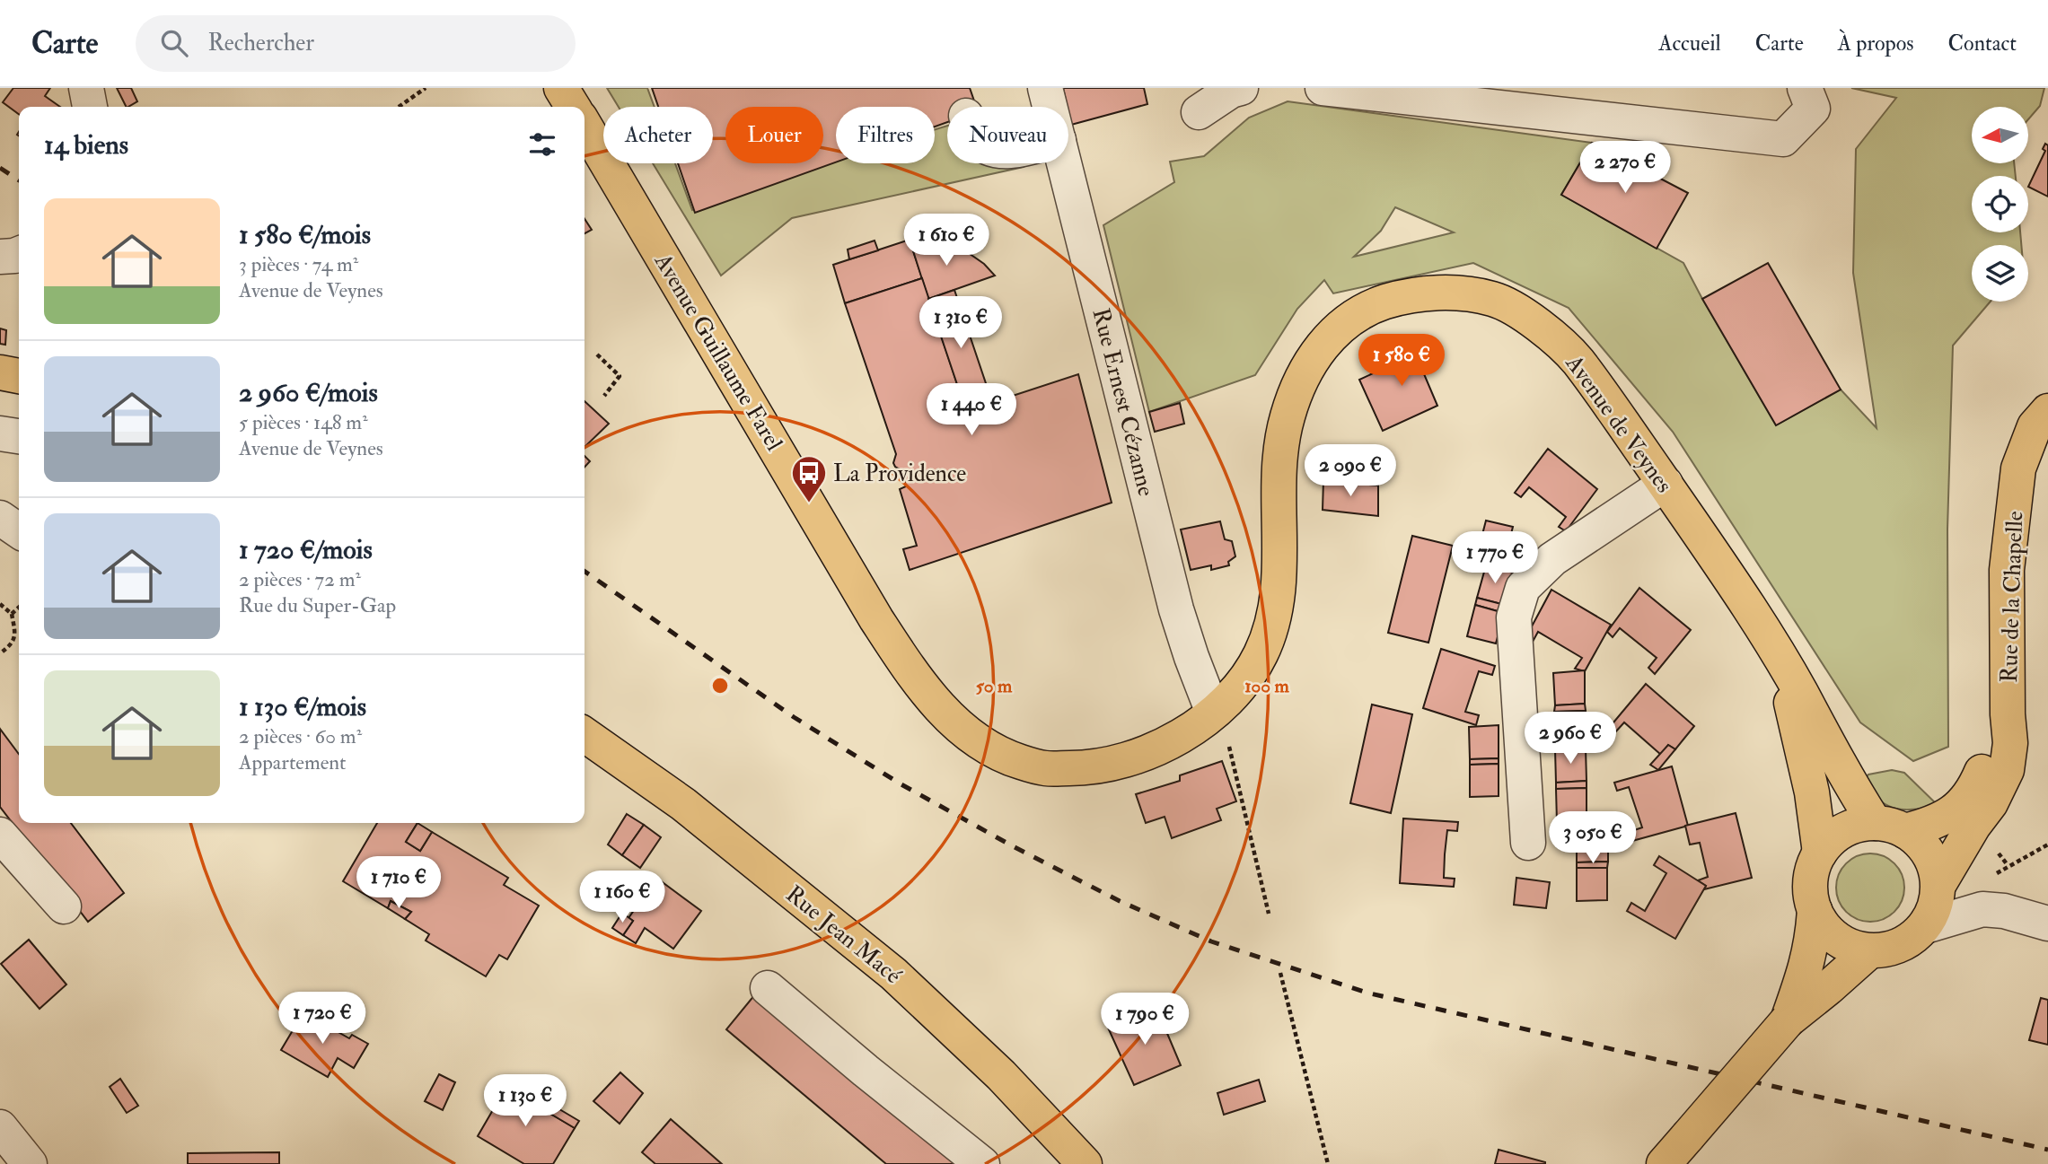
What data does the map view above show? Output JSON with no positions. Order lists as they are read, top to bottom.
{
  "streets": {
    "main road": [
      "Avenue Guillaume Farel",
      "Avenue de Veynes",
      "Rue de la Chapelle",
      "Rue Jean Macé"
    ],
    "street": ["Rue Ernest Cézanne"]
  },
  "crossings": [
    ["Avenue Guillaume Farel", "Rue Ernest Cézanne"],
    ["Avenue Guillaume Farel", "Avenue de Veynes"],
    ["Rue Ernest Cézanne", "Avenue de Veynes"],
    ["Avenue de Veynes", "Rue de la Chapelle"]
  ],
  "places": {
    "bus stop": ["La Providence"]
  },
  "north": "left",
  "page": {
    "header": "Carte",
    "search": "Rechercher",
    "nav": [
      "Accueil",
      "Carte",
      "À propos",
      "Contact"
    ],
    "chip": [
      "Acheter",
      "Louer",
      "Filtres",
      "Nouveau"
    ],
    "heading": "14 biens",
    "price": [
      "2 270 €",
      "1 610 €",
      "1 310 €",
      "1 580 €",
      "1 440 €",
      "2 090 €",
      "1 770 €",
      "2 960 €",
      "3 050 €",
      "1 710 €",
      "1 160 €",
      "1 720 €",
      "1 790 €",
      "1 130 €"
    ],
    "list": [
      {
        "name": "1 580 €/mois",
        "note": "3 pièces · 74 m² · Avenue de Veynes"
      },
      {
        "name": "2 960 €/mois",
        "note": "5 pièces · 148 m² · Avenue de Veynes"
      },
      {
        "name": "1 720 €/mois",
        "note": "2 pièces · 72 m² · Rue du Super-Gap"
      },
      {
        "name": "1 130 €/mois",
        "note": "2 pièces · 60 m² · Appartement"
      }
    ]
  },
  "rings": ["50 m", "100 m"]
}
